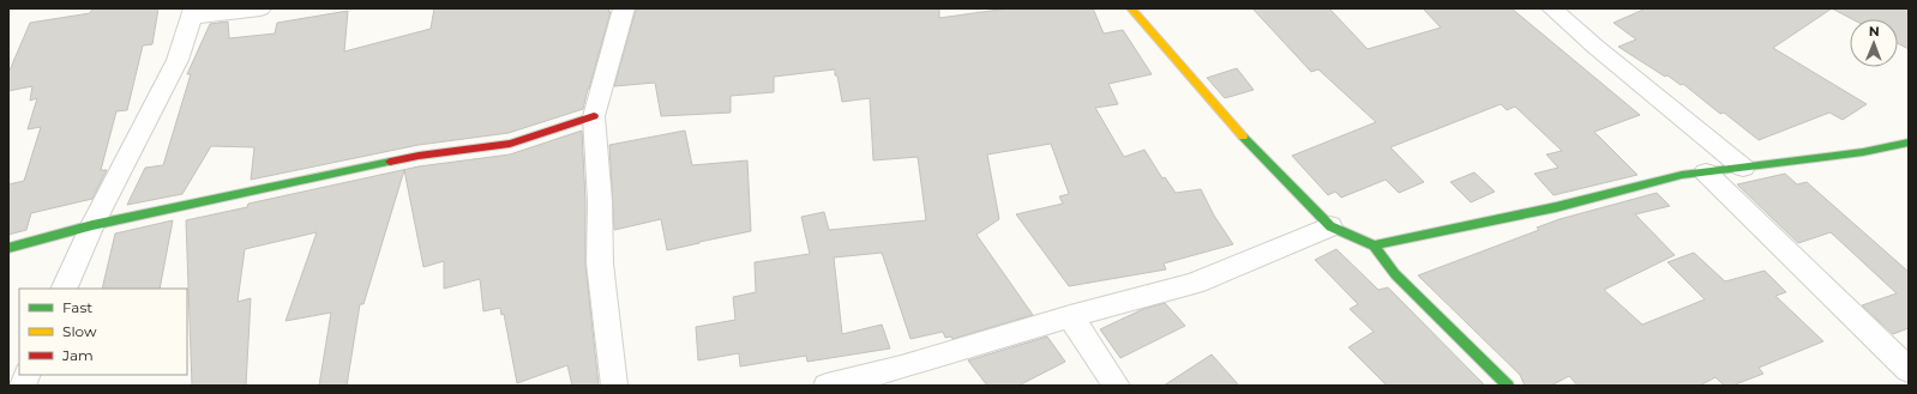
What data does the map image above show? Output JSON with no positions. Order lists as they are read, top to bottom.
{
  "legend": ["Fast", "Slow", "Jam"],
  "north": "top"
}
